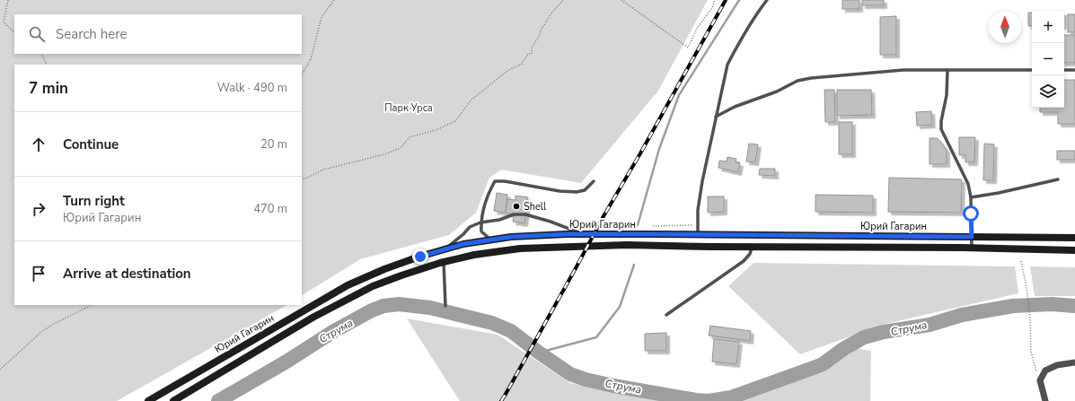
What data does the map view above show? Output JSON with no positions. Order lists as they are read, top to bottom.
{
  "streets": {
    "street": ["Юрий Гагарин"]
  },
  "water": ["Струма"],
  "parks": ["Парк Урса"],
  "places": ["Shell"],
  "north": "top",
  "page": {
    "map_buttons": ["+", "−"],
    "search": "Search here",
    "heading": ["7 min", "Walk · 490 m"],
    "list": [
      ["Continue", "20 m"],
      ["Turn right", "Юрий Гагарин", "470 m"],
      "Arrive at destination"
    ]
  }
}
